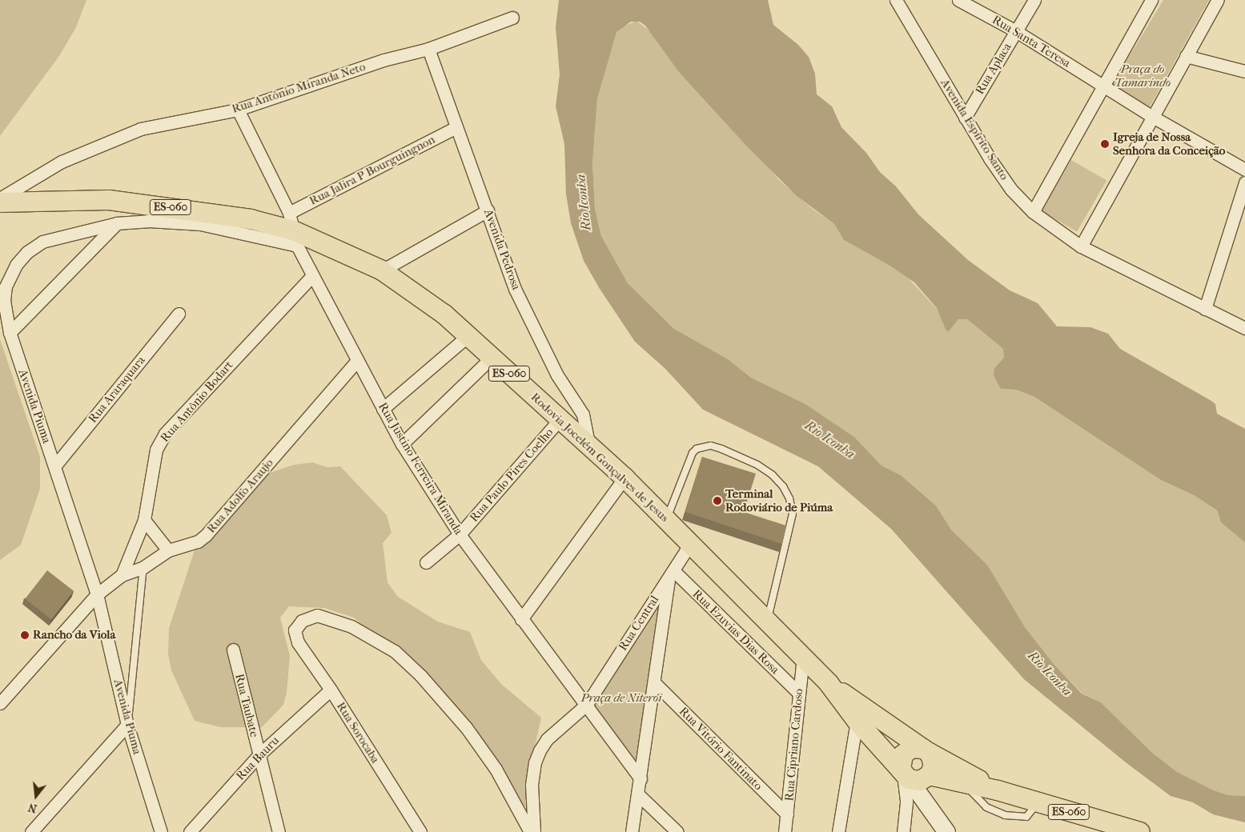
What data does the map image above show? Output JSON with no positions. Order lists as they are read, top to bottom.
{
  "streets": {
    "main road": ["ES-060", "Rodovia Jocelém Gonçalves de Jesus"],
    "street": [
      "Rua Santa Teresa",
      "Rua Aplaca",
      "Rua Antônio Miranda Neto",
      "Avenida Espírito Santo",
      "Rua Jalira P Bourguingnon",
      "Avenida Pedrosa",
      "Rua Araraquara",
      "Rua Antônio Bodart",
      "Avenida Piuma",
      "Rua Justino Ferreira Miranda",
      "Rua Paulo Pires Coelho",
      "Rua Adolfo Araujo",
      "Rua Central",
      "Rua Ezuvias Dias Rosa",
      "Rua Taubate",
      "Rua Sorocaba",
      "Rua Cipriano Cardoso",
      "Rua Vitório Fantinato",
      "Rua Bauru"
    ]
  },
  "crossings": [
    ["Rua Santa Teresa", "Rua Aplaca"],
    ["Rua Aplaca", "Avenida Espírito Santo"],
    ["Rua Antônio Miranda Neto", "Avenida Pedrosa"],
    ["Rua Antônio Miranda Neto", "Rua Justino Ferreira Miranda"],
    ["Rua Jalira P Bourguingnon", "Avenida Pedrosa"],
    ["Rua Jalira P Bourguingnon", "Avenida Piuma"],
    ["Rua Jalira P Bourguingnon", "Rodovia Jocelém Gonçalves de Jesus"],
    ["Rua Jalira P Bourguingnon", "Rua Justino Ferreira Miranda"],
    ["Avenida Pedrosa", "Rodovia Jocelém Gonçalves de Jesus"],
    ["Rua Araraquara", "Avenida Piuma"],
    ["Rua Antônio Bodart", "Rua Justino Ferreira Miranda"],
    ["Rua Antônio Bodart", "Rua Adolfo Araujo"],
    ["Avenida Piuma", "Rodovia Jocelém Gonçalves de Jesus"],
    ["Avenida Piuma", "Rua Justino Ferreira Miranda"],
    ["Avenida Piuma", "Rua Adolfo Araujo"],
    ["Rodovia Jocelém Gonçalves de Jesus", "Rua Justino Ferreira Miranda"],
    ["Rodovia Jocelém Gonçalves de Jesus", "Rua Paulo Pires Coelho"],
    ["Rodovia Jocelém Gonçalves de Jesus", "Rua Central"],
    ["Rodovia Jocelém Gonçalves de Jesus", "Rua Cipriano Cardoso"],
    ["Rua Justino Ferreira Miranda", "Rua Paulo Pires Coelho"],
    ["Rua Justino Ferreira Miranda", "Rua Adolfo Araujo"],
    ["Rua Justino Ferreira Miranda", "Rua Central"],
    ["Rua Central", "Rua Ezuvias Dias Rosa"],
    ["Rua Ezuvias Dias Rosa", "Rua Cipriano Cardoso"],
    ["Rua Taubate", "Rua Bauru"],
    ["Rua Sorocaba", "Rua Bauru"],
    ["Rua Cipriano Cardoso", "Rua Vitório Fantinato"]
  ],
  "water": ["Rio Iconha"],
  "parks": ["Praça do Tamarindo", "Praça de Niterói"],
  "places": ["Igreja de Nossa Senhora da Conceição", "Terminal Rodoviário de Piúma", "Rancho da Viola"],
  "north": "bottom"
}
